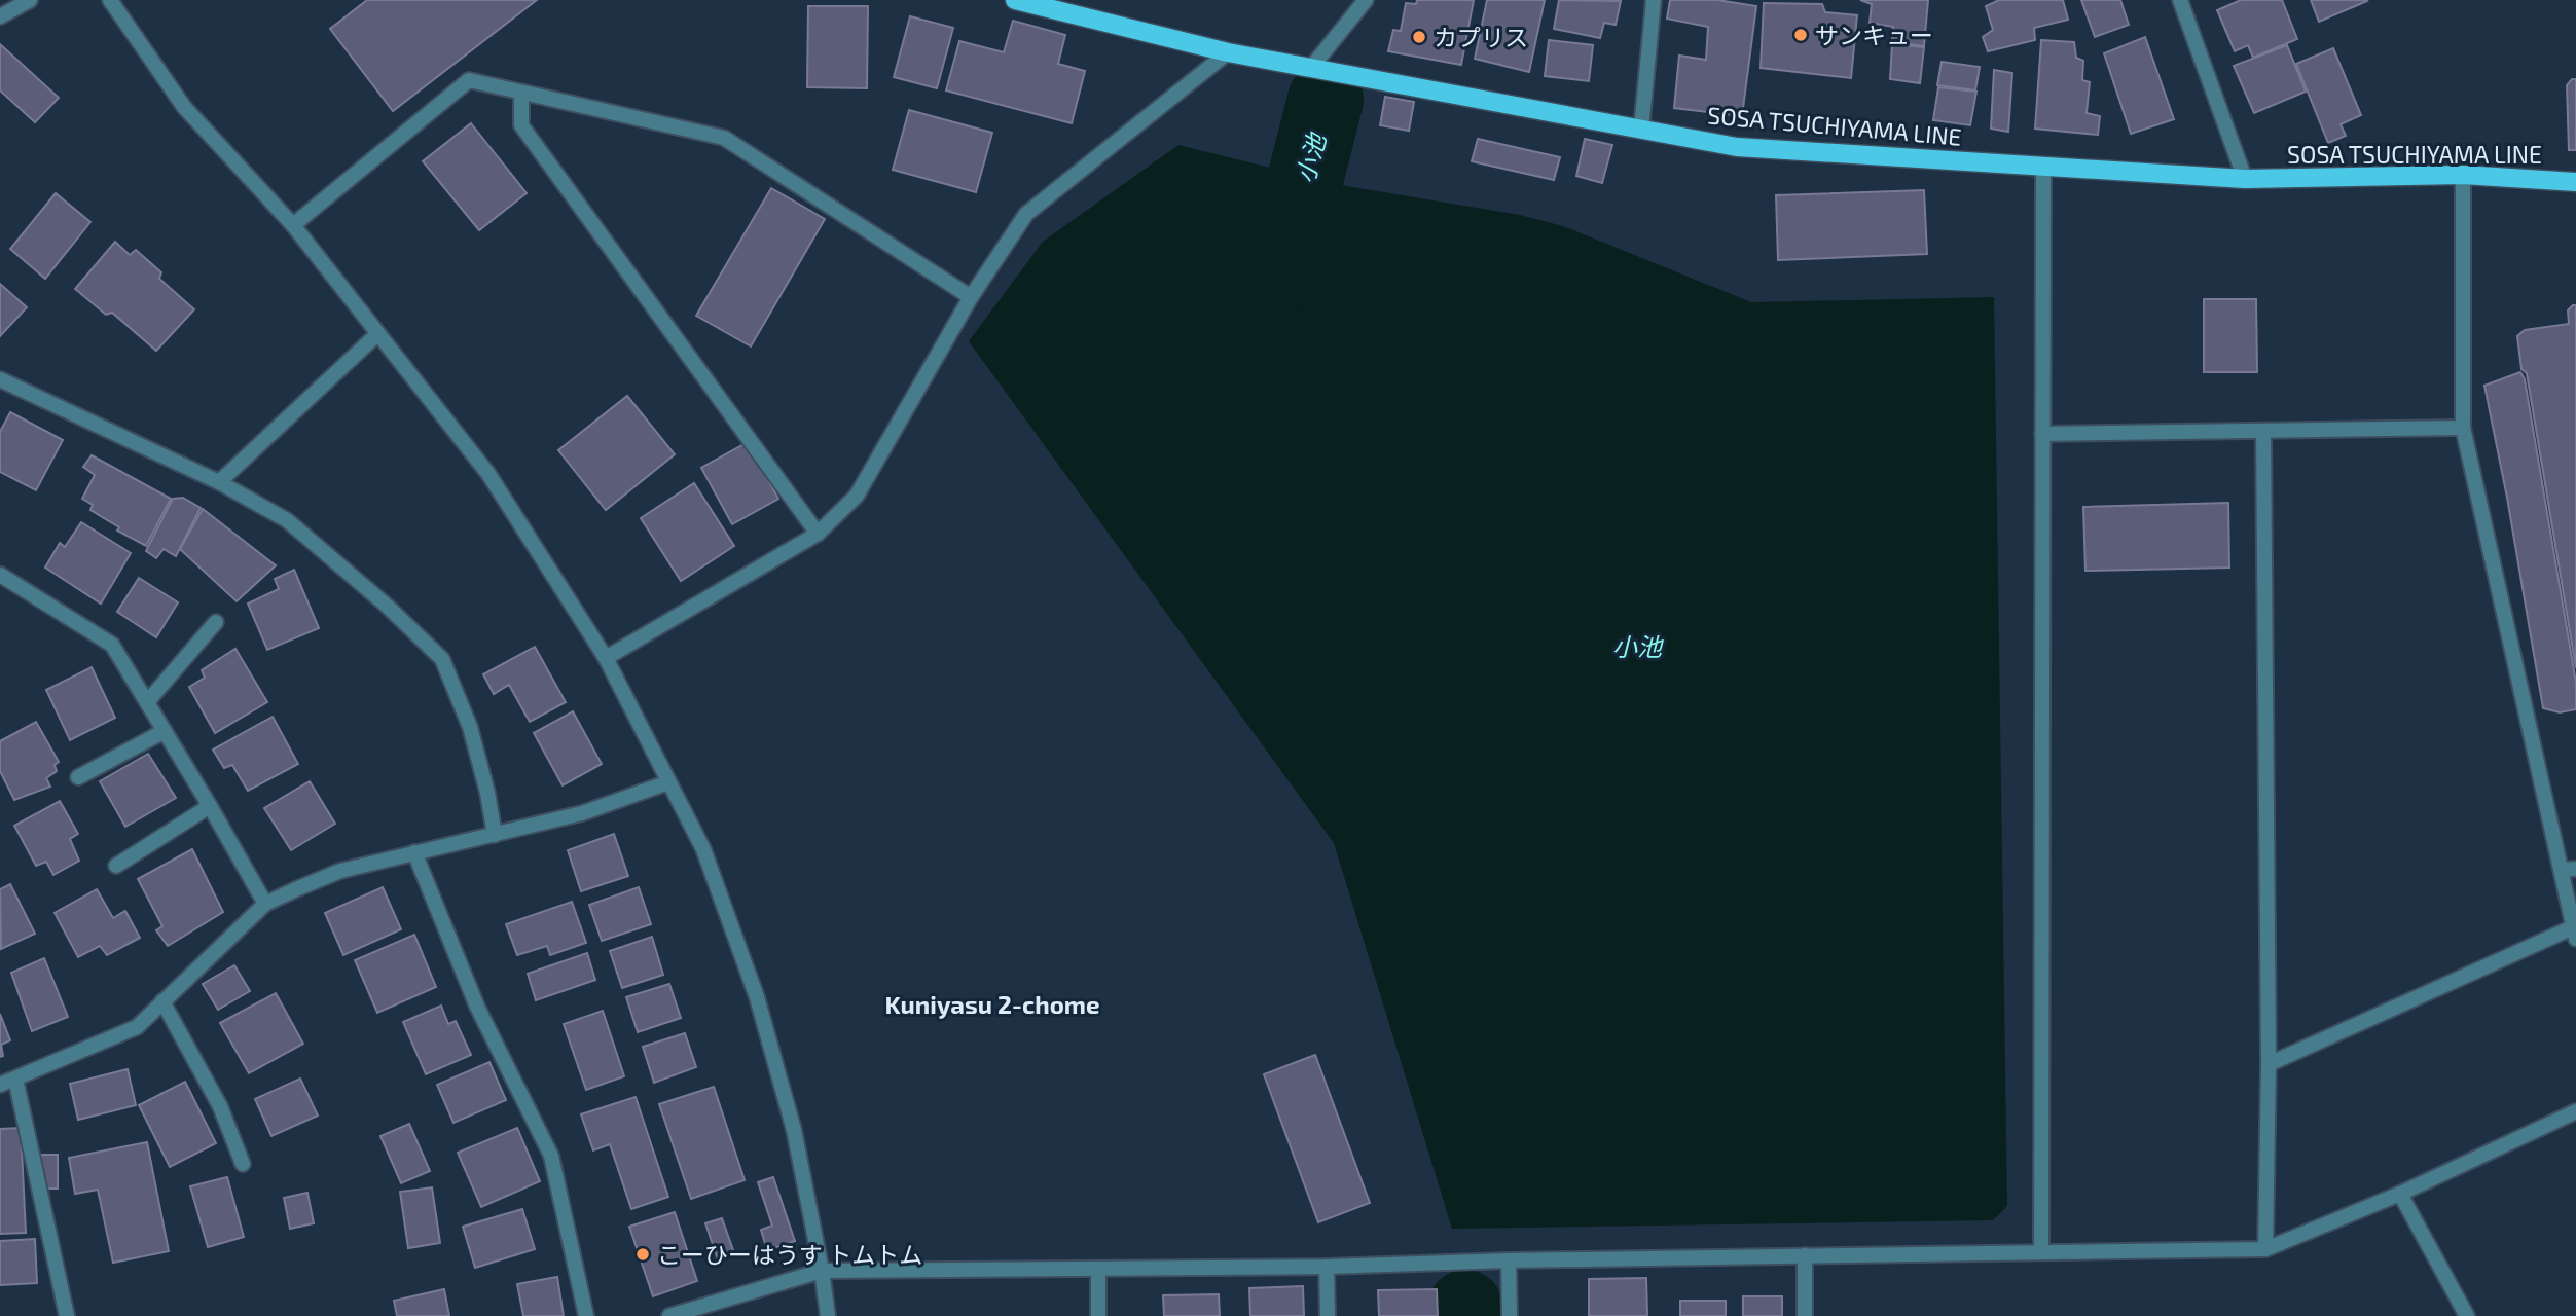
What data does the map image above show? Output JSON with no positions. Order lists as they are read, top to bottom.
{
  "streets": {
    "main road": ["SOSA TSUCHIYAMA LINE"]
  },
  "districts": ["Kuniyasu 2-chome"],
  "water": ["小池"],
  "places": ["サンキュー", "カプリス", "こーひーはうす トムトム"]
}
